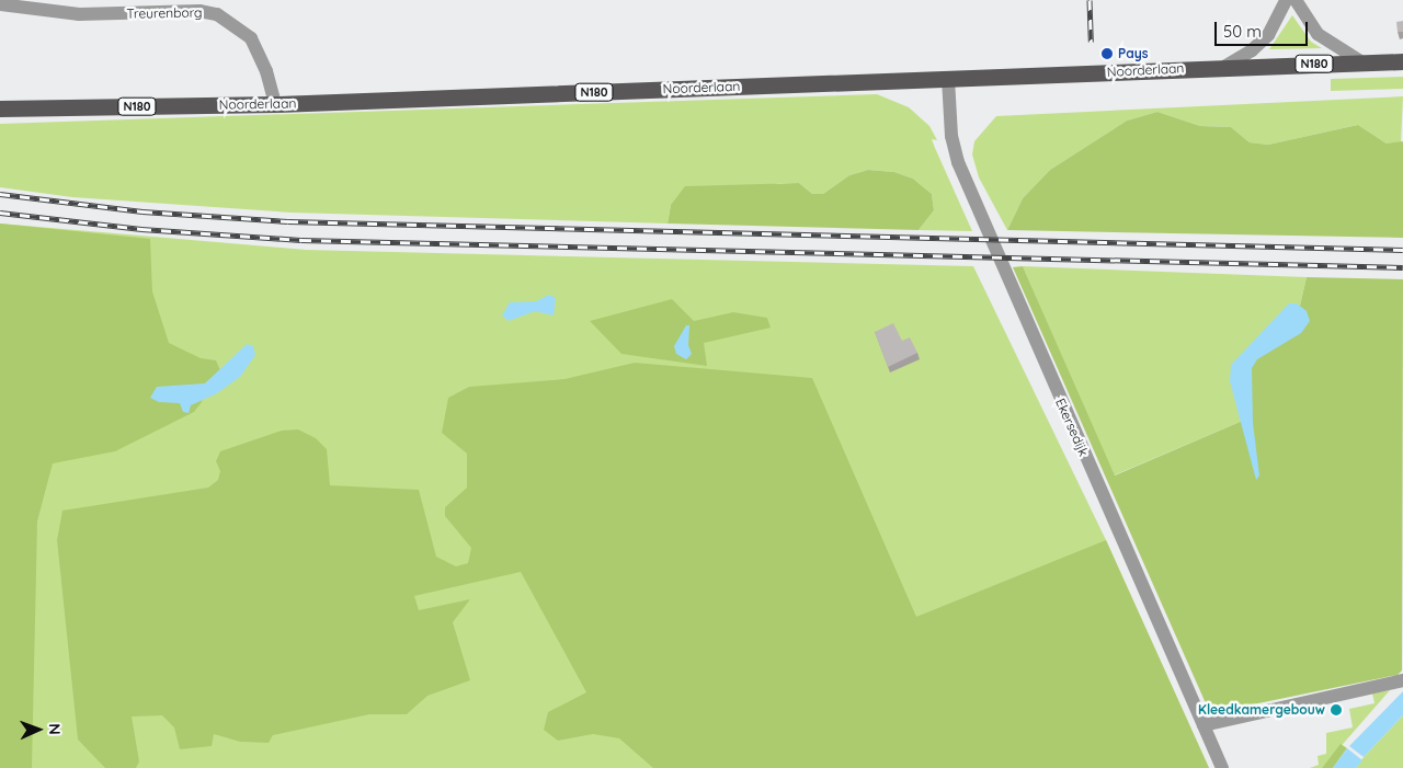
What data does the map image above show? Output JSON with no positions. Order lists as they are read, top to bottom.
{
  "streets": {
    "main road": ["N180", "Noorderlaan"],
    "street": ["Treurenborg", "Ekersedijk"]
  },
  "crossings": [
    ["Treurenborg", "Noorderlaan"],
    ["Noorderlaan", "Ekersedijk"]
  ],
  "places": ["Pays", "Kleedkamergebouw"],
  "scale_bar": "50 m",
  "north": "right"
}
